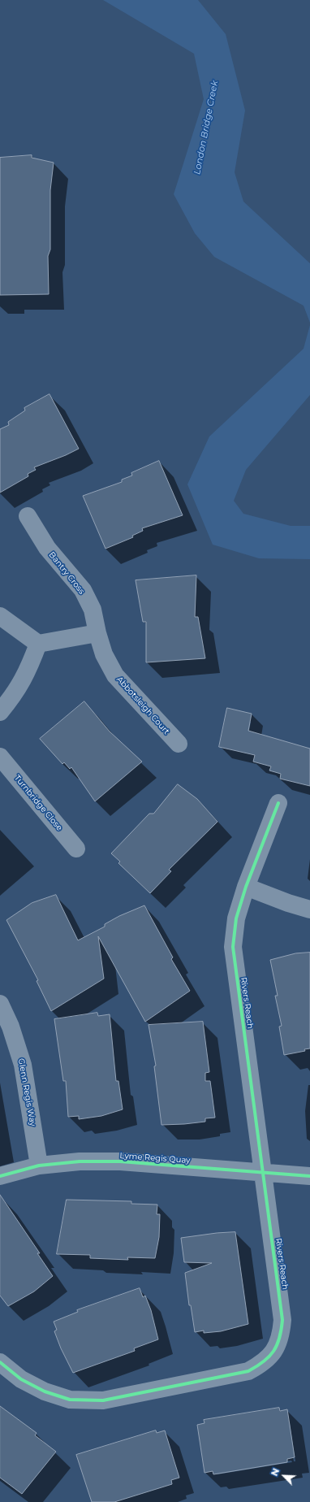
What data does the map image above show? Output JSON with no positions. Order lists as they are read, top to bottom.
{
  "streets": {
    "street": [
      "Bantry Cross",
      "Abbotsleigh Court",
      "Turnbridge Close",
      "Rivers Reach",
      "Glenn Regis Way",
      "Lyme Regis Quay"
    ]
  },
  "crossings": [
    ["Bantry Cross", "Abbotsleigh Court"],
    ["Rivers Reach", "Lyme Regis Quay"],
    ["Glenn Regis Way", "Lyme Regis Quay"]
  ],
  "water": ["London Bridge Creek"],
  "north": "top left"
}
